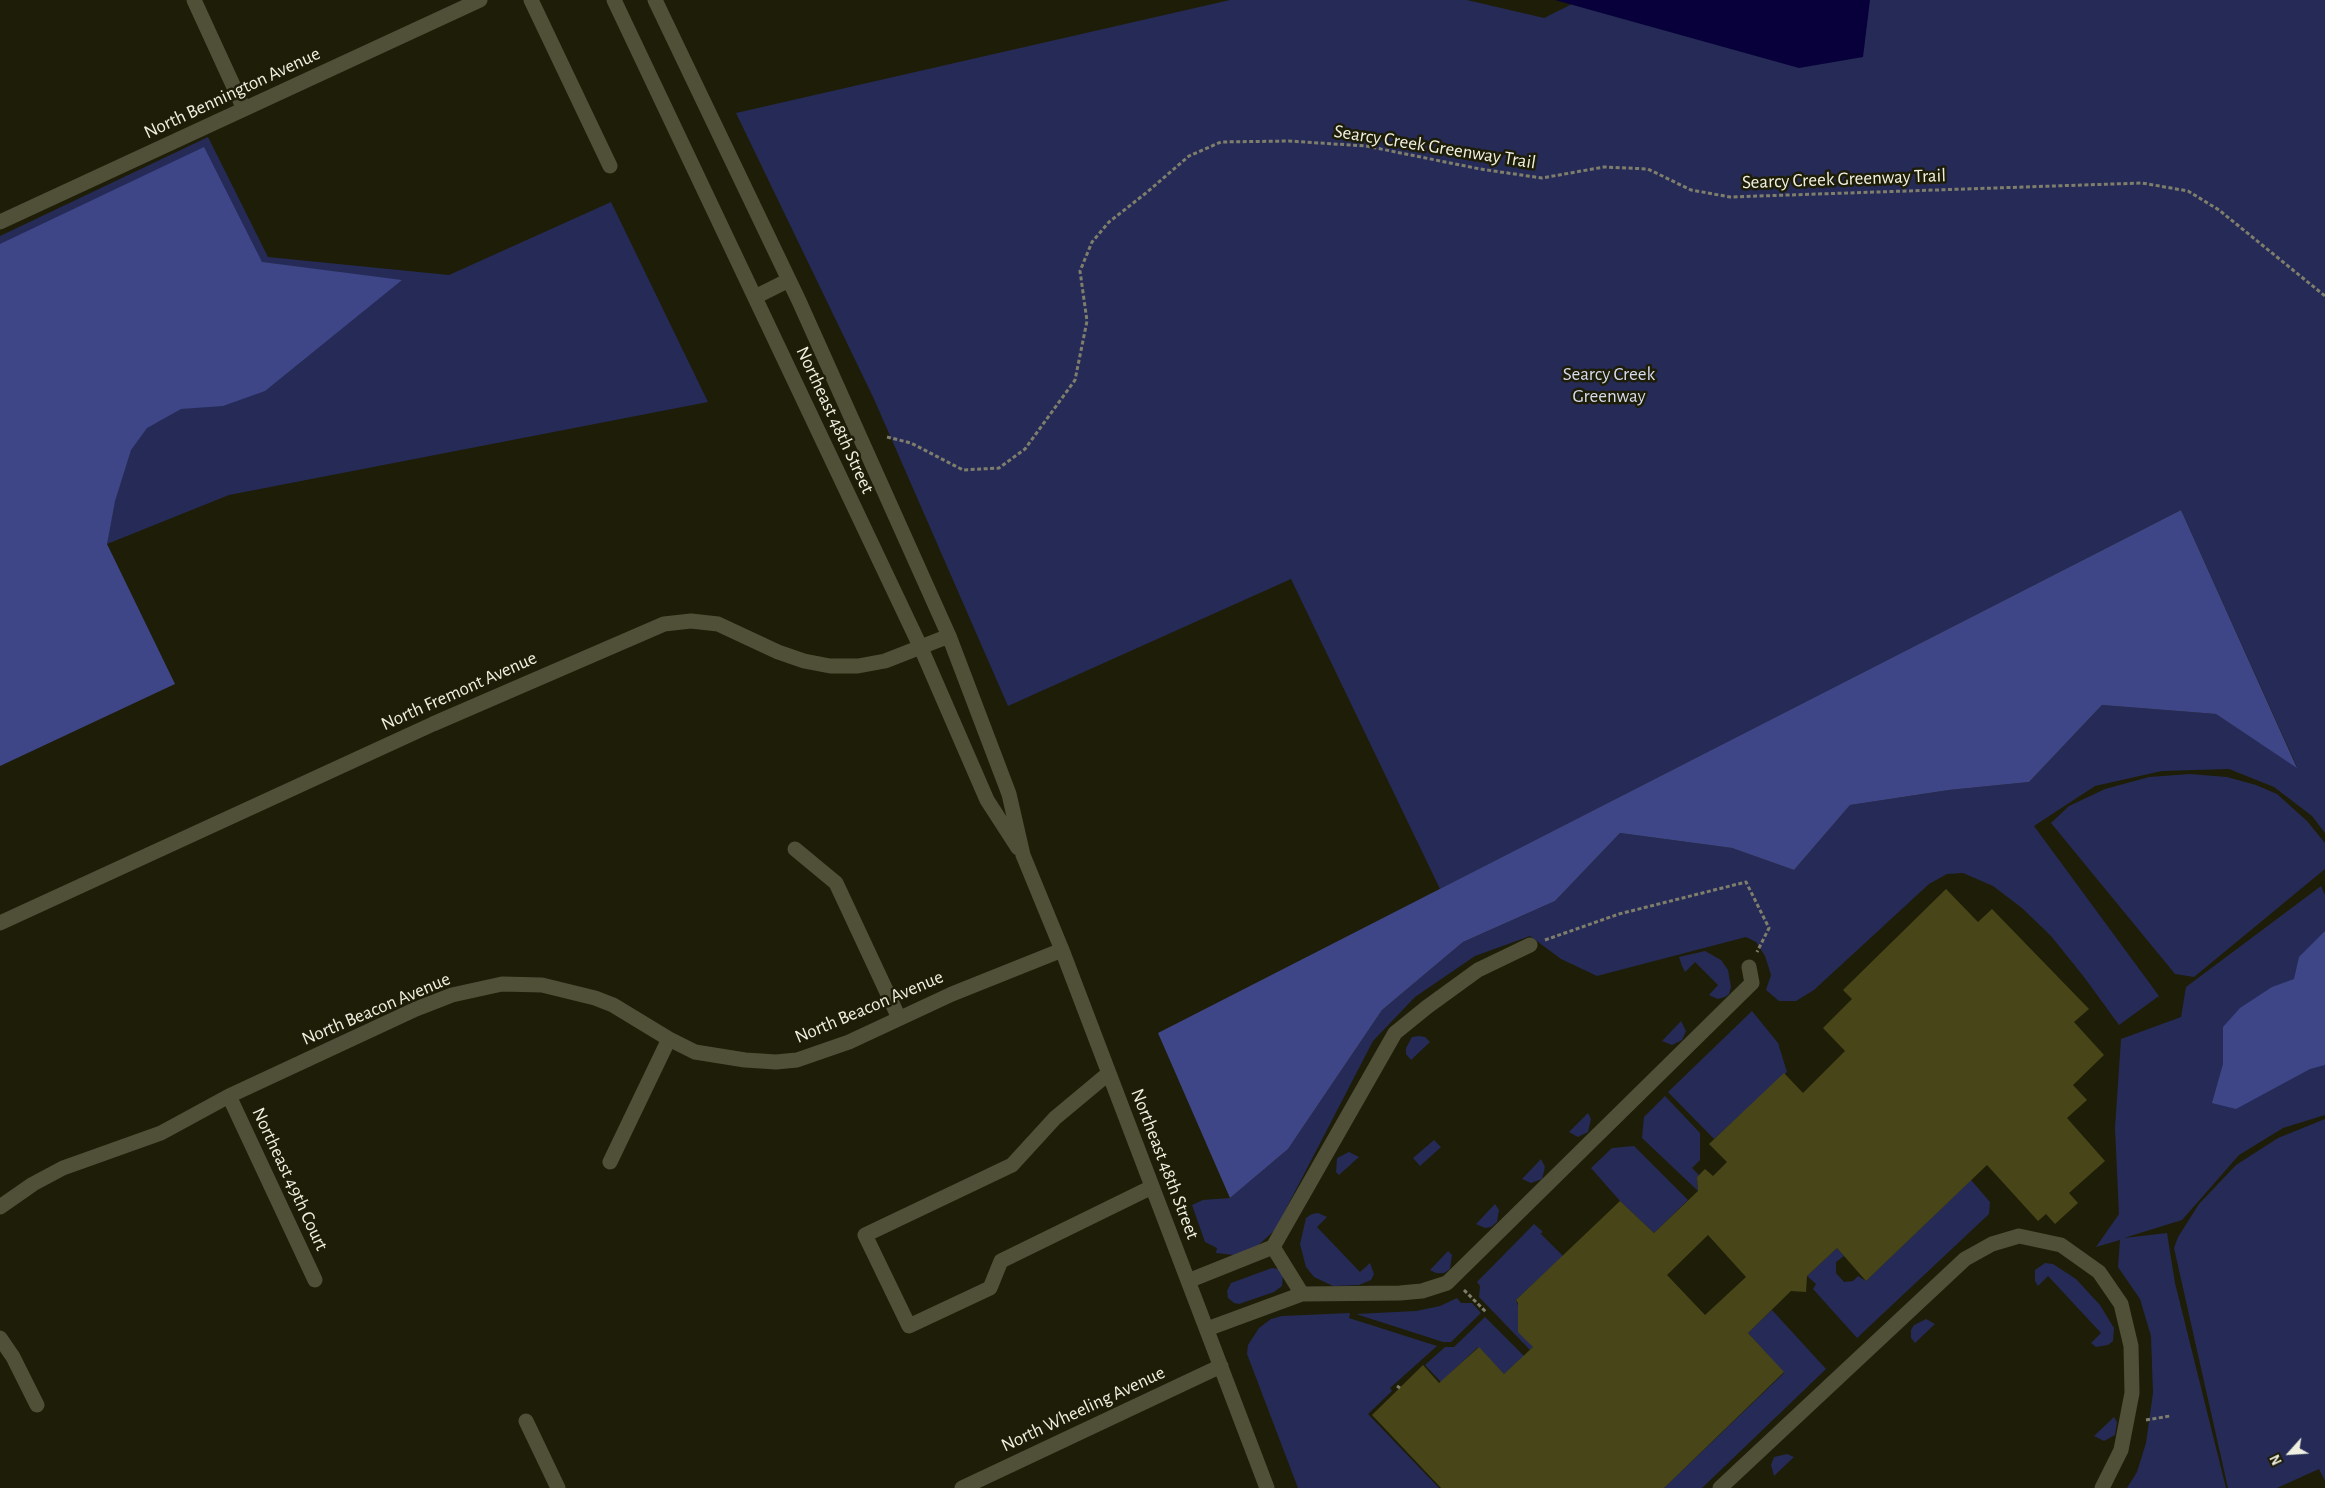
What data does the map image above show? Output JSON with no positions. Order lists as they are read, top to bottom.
{
  "streets": {
    "street": [
      "North Bennington Avenue",
      "Northeast 48th Street",
      "North Fremont Avenue",
      "North Beacon Avenue",
      "Northeast 49th Court",
      "North Wheeling Avenue"
    ],
    "path": ["Searcy Creek Greenway Trail"]
  },
  "crossings": [
    ["Northeast 48th Street", "North Fremont Avenue"],
    ["Northeast 48th Street", "North Beacon Avenue"],
    ["Northeast 48th Street", "North Wheeling Avenue"],
    ["North Beacon Avenue", "Northeast 49th Court"]
  ],
  "parks": ["Searcy Creek Greenway"],
  "north": "bottom left"
}
